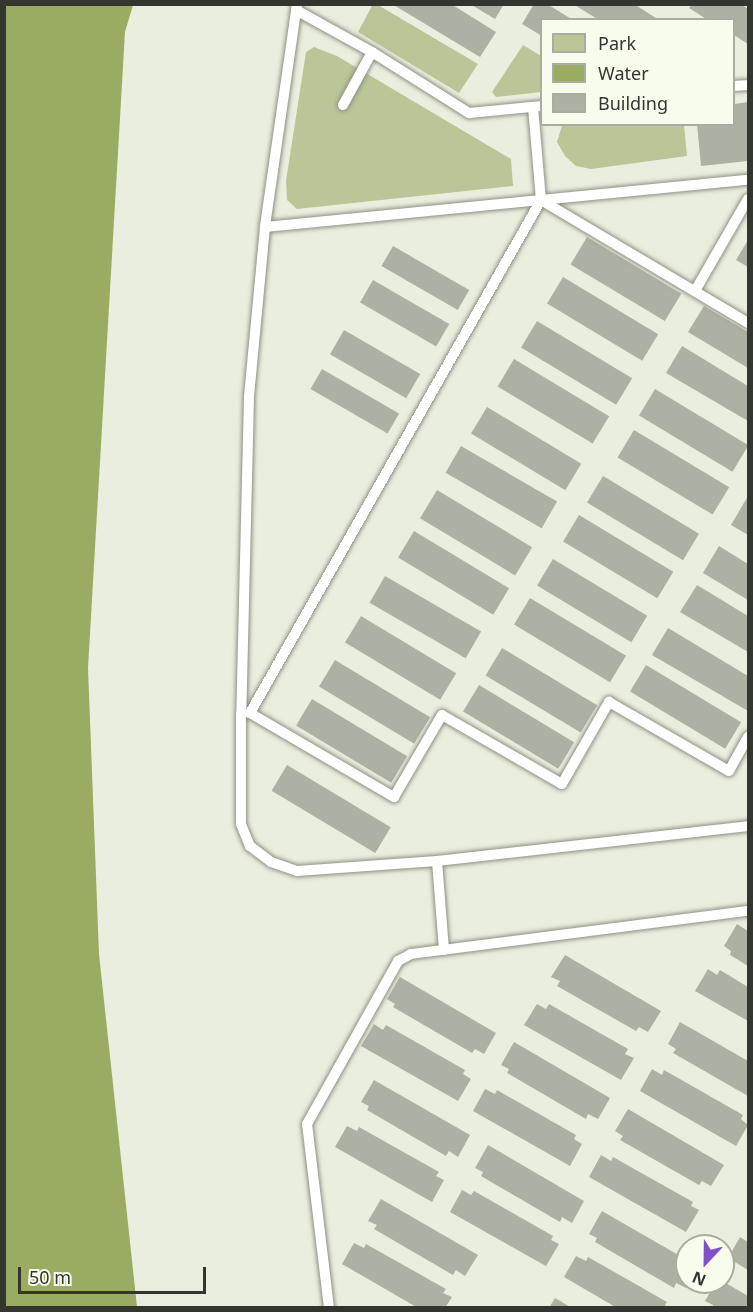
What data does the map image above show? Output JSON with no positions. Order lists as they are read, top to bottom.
{
  "legend": ["Park", "Water", "Building"],
  "scale_bar": "50 m",
  "north": "bottom"
}
